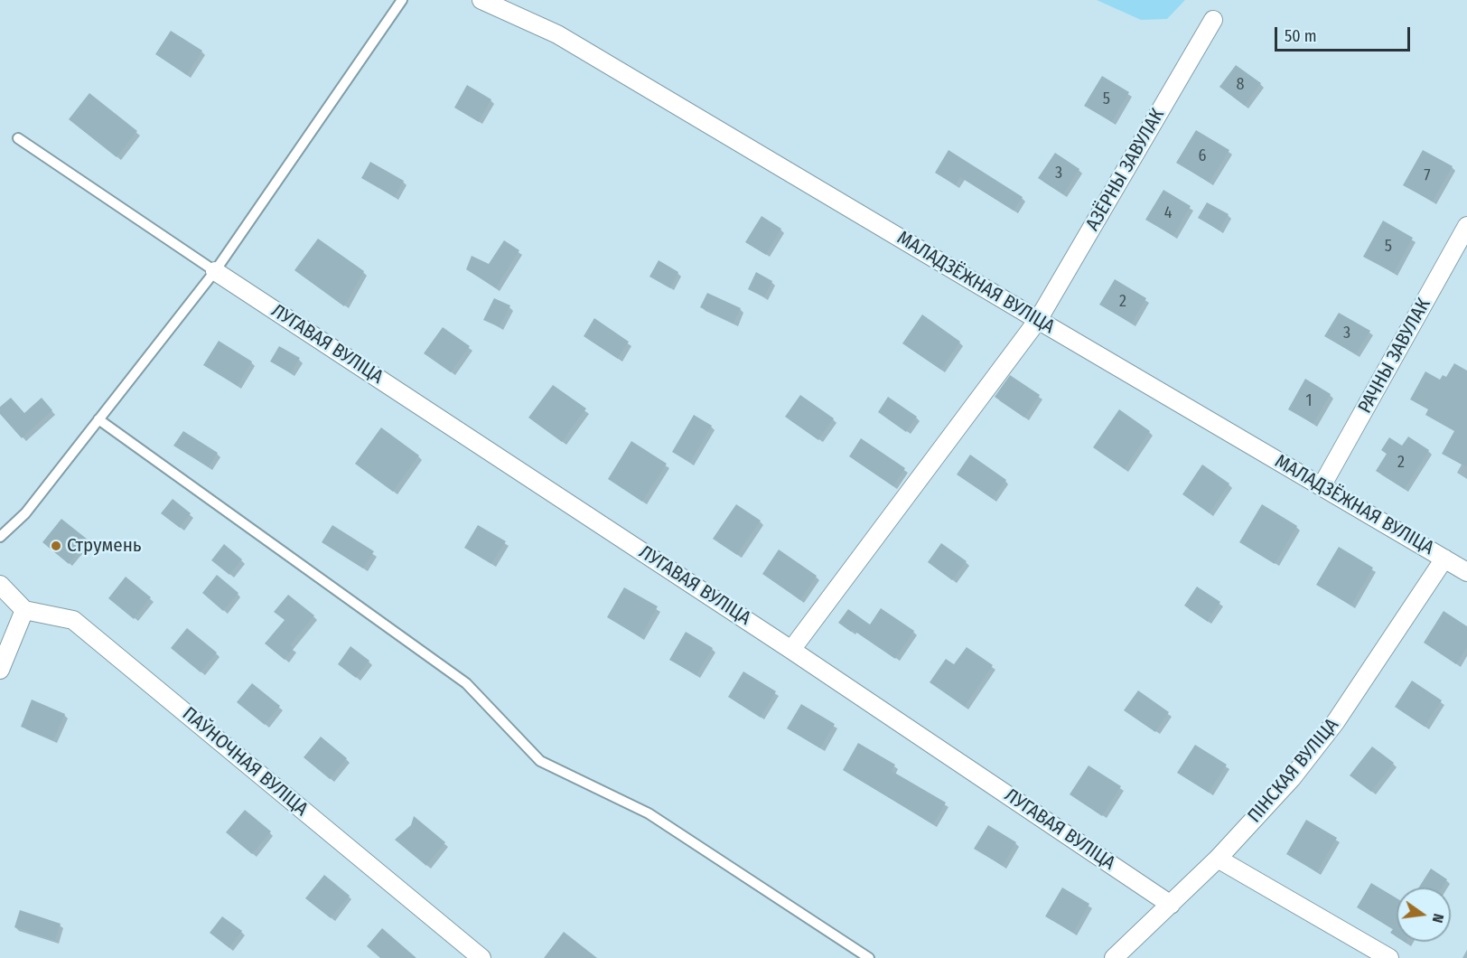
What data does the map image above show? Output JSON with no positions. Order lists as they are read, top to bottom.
{
  "streets": {
    "street": [
      "АЗЁРНЫ ЗАВУЛАК",
      "МАЛАДЗЁЖНАЯ ВУЛІЦА",
      "ЛУГАВАЯ ВУЛІЦА",
      "РАЧНЫ ЗАВУЛАК",
      "ПАЎНОЧНАЯ ВУЛІЦА",
      "ПІНСКАЯ ВУЛІЦА"
    ]
  },
  "crossings": [
    ["АЗЁРНЫ ЗАВУЛАК", "МАЛАДЗЁЖНАЯ ВУЛІЦА"],
    ["АЗЁРНЫ ЗАВУЛАК", "ЛУГАВАЯ ВУЛІЦА"],
    ["МАЛАДЗЁЖНАЯ ВУЛІЦА", "РАЧНЫ ЗАВУЛАК"],
    ["МАЛАДЗЁЖНАЯ ВУЛІЦА", "ПІНСКАЯ ВУЛІЦА"],
    ["ЛУГАВАЯ ВУЛІЦА", "ПІНСКАЯ ВУЛІЦА"]
  ],
  "places": ["Струмень"],
  "house_numbers": [
    "8",
    "5",
    "6",
    "3",
    "7",
    "4",
    "5",
    "2",
    "3",
    "1",
    "2"
  ],
  "scale_bar": "50 m",
  "north": "right"
}
